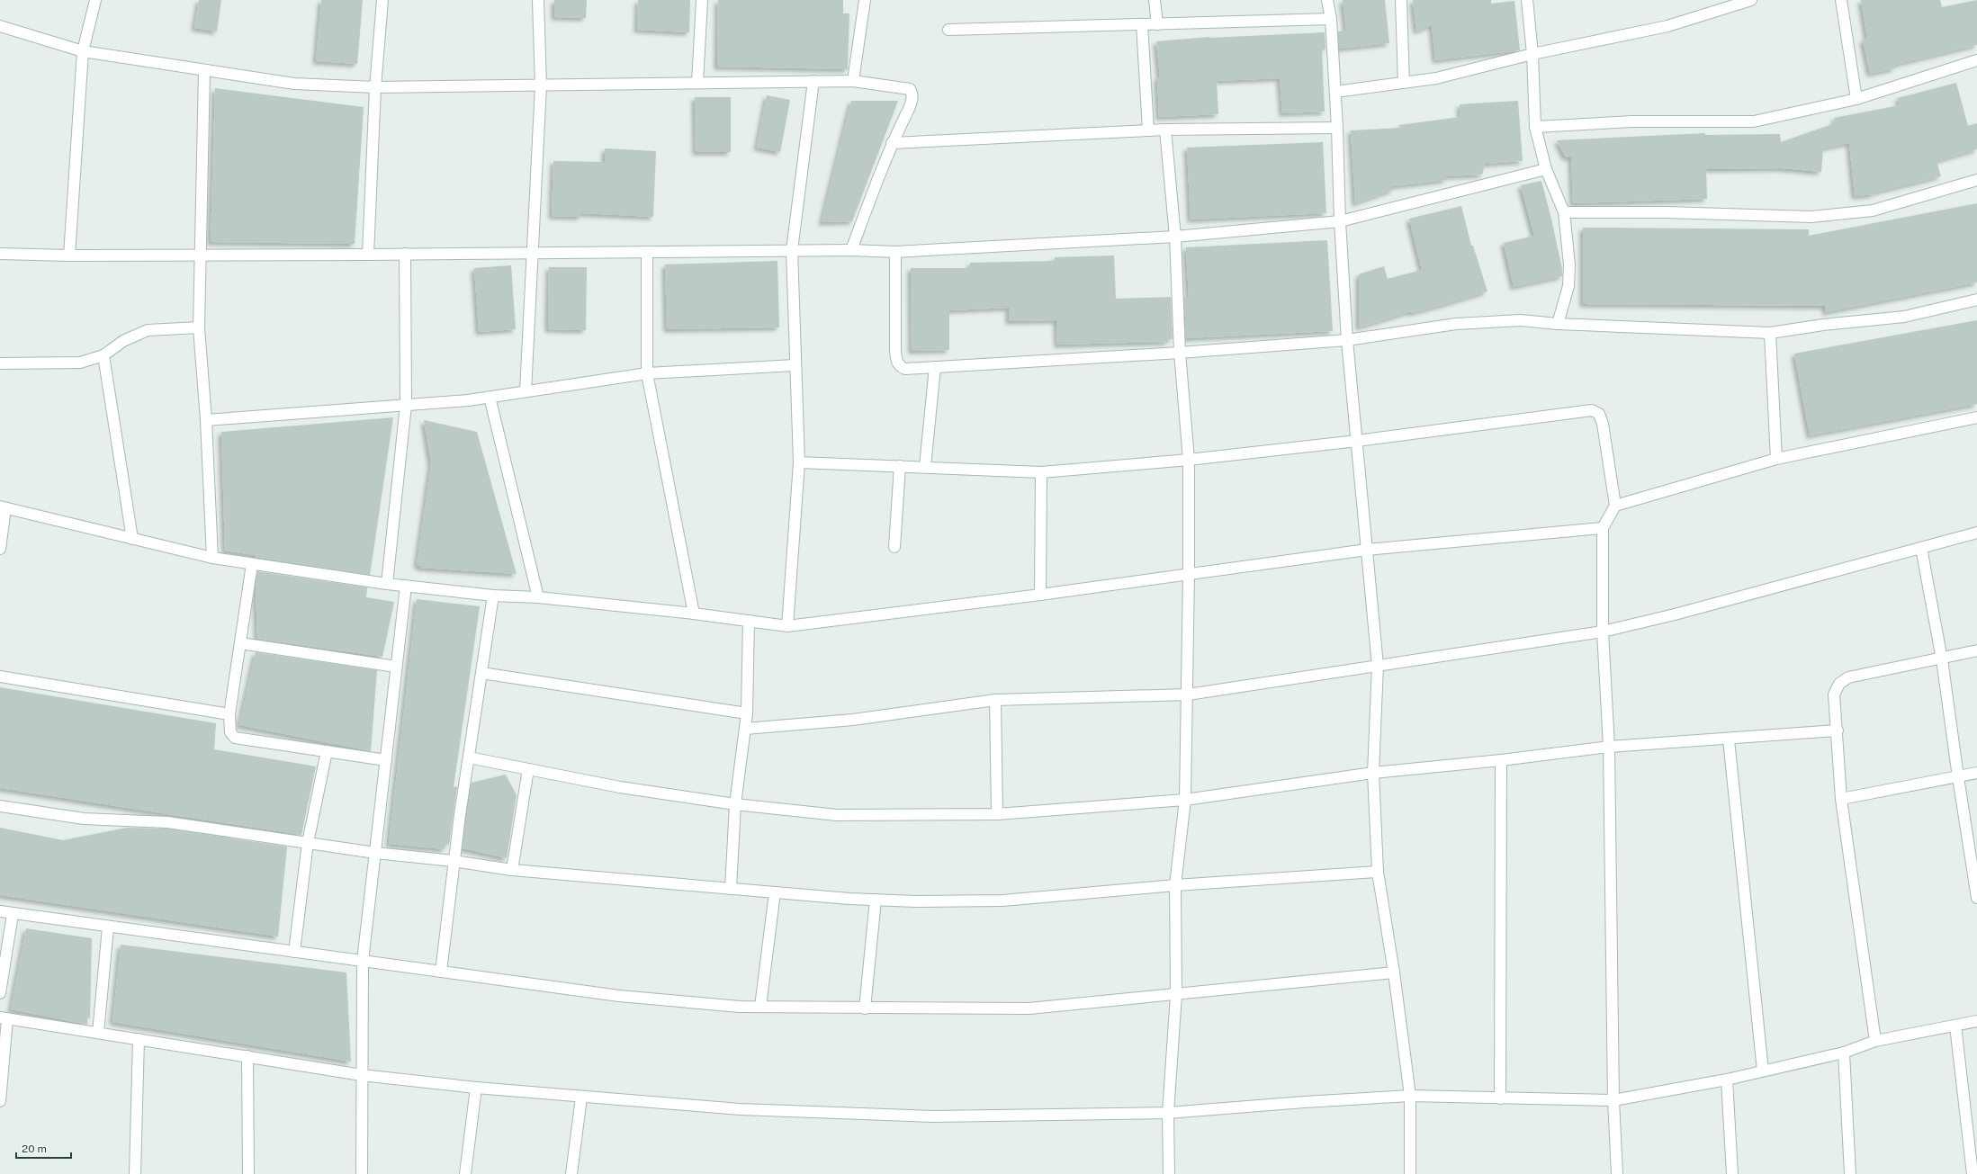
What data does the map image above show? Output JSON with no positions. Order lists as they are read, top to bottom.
{
  "scale_bar": "20 m"
}
